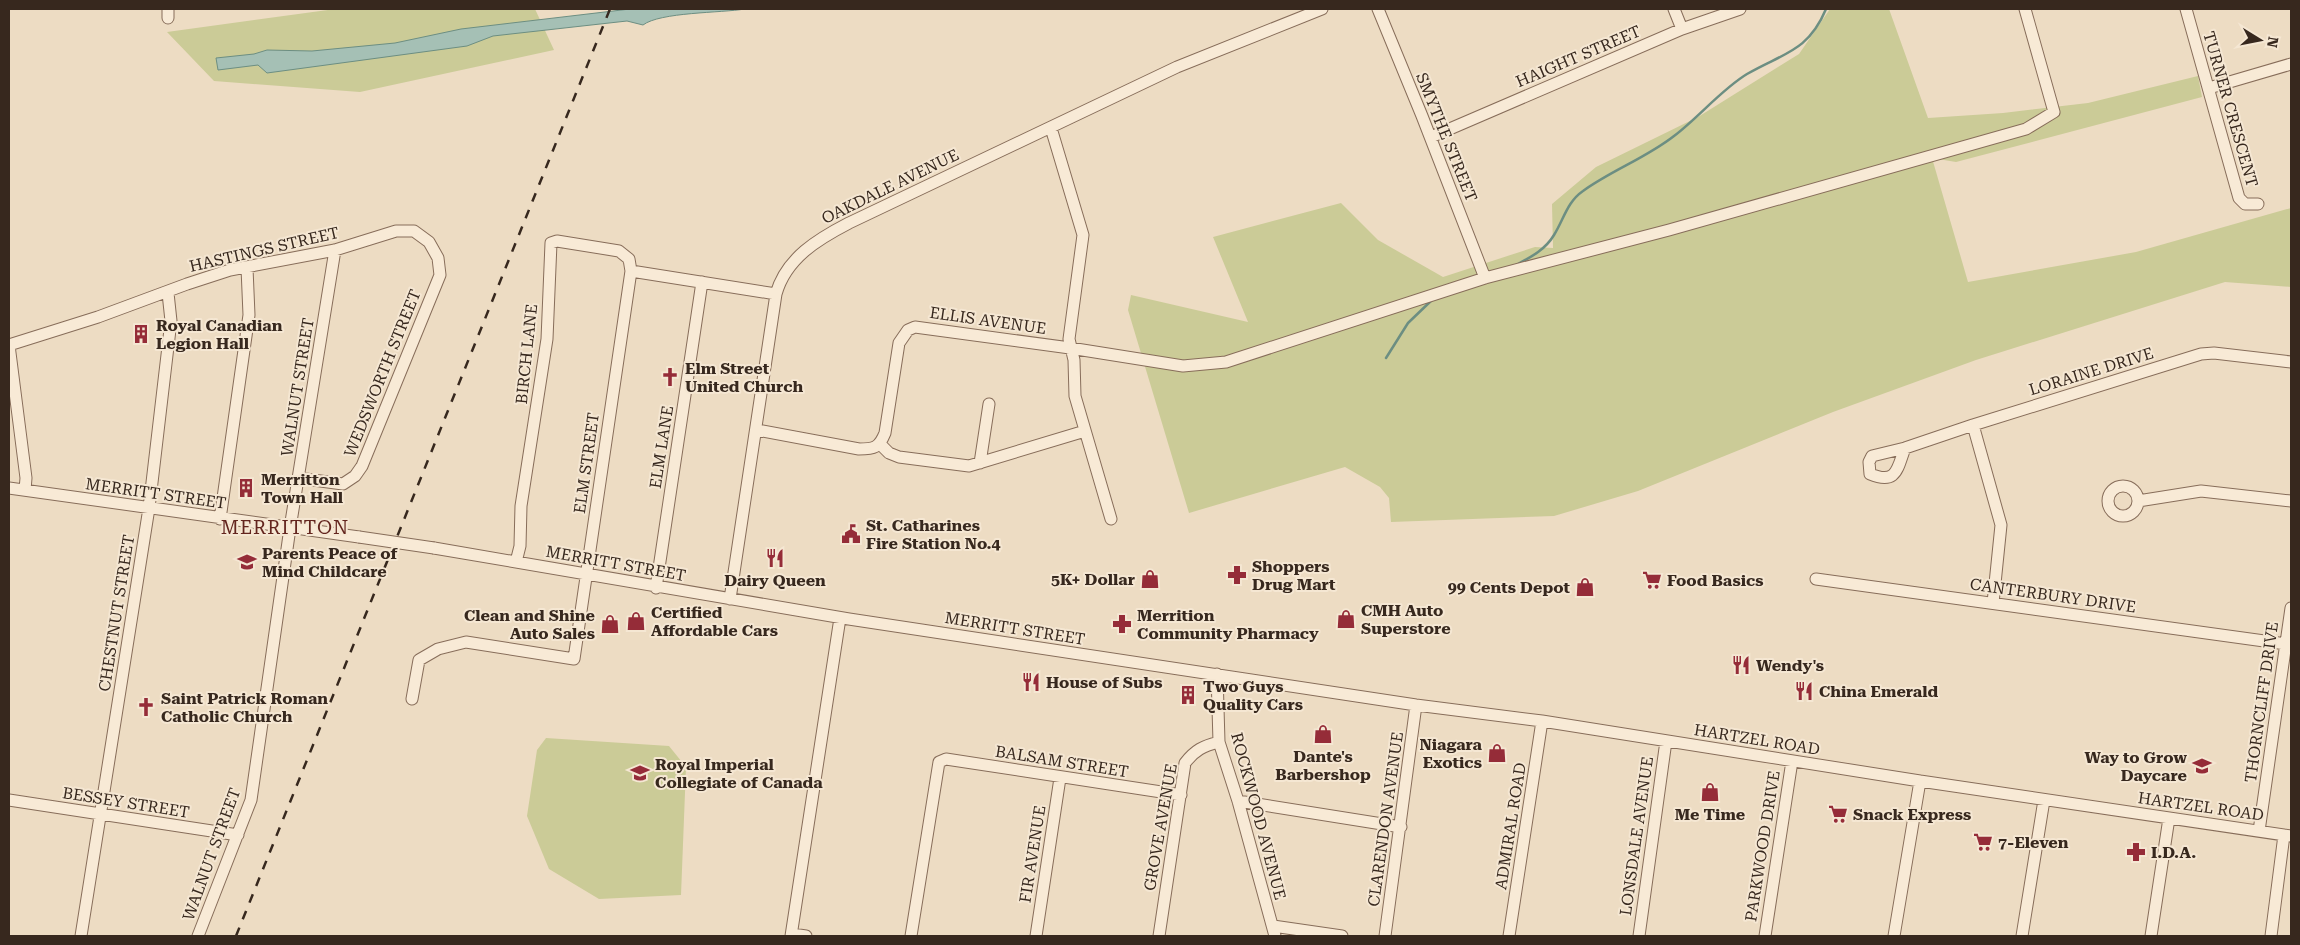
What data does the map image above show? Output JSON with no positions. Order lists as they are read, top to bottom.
{
  "streets": {
    "street": [
      "HAIGHT STREET",
      "TURNER CRESCENT",
      "SMYTHE STREET",
      "OAKDALE AVENUE",
      "HASTINGS STREET",
      "ELLIS AVENUE",
      "BIRCH LANE",
      "LORAINE DRIVE",
      "WEDSWORTH STREET",
      "WALNUT STREET",
      "ELM LANE",
      "ELM STREET",
      "MERRITT STREET",
      "CANTERBURY DRIVE",
      "CHESTNUT STREET",
      "THORNCLIFF DRIVE",
      "HARTZEL ROAD",
      "BALSAM STREET",
      "BESSEY STREET",
      "ROCKWOOD AVENUE",
      "CLARENDON AVENUE",
      "ADMIRAL ROAD",
      "GROVE AVENUE",
      "LONSDALE AVENUE",
      "PARKWOOD DRIVE",
      "FIR AVENUE"
    ]
  },
  "crossings": [
    ["HAIGHT STREET", "SMYTHE STREET"],
    ["SMYTHE STREET", "ELLIS AVENUE"],
    ["OAKDALE AVENUE", "MERRITT STREET"],
    ["HASTINGS STREET", "WEDSWORTH STREET"],
    ["HASTINGS STREET", "WALNUT STREET"],
    ["HASTINGS STREET", "CHESTNUT STREET"],
    ["BIRCH LANE", "ELM STREET"],
    ["BIRCH LANE", "MERRITT STREET"],
    ["WEDSWORTH STREET", "WALNUT STREET"],
    ["WALNUT STREET", "MERRITT STREET"],
    ["WALNUT STREET", "BESSEY STREET"],
    ["ELM LANE", "MERRITT STREET"],
    ["ELM STREET", "MERRITT STREET"],
    ["MERRITT STREET", "CHESTNUT STREET"],
    ["MERRITT STREET", "HARTZEL ROAD"],
    ["MERRITT STREET", "ROCKWOOD AVENUE"],
    ["CANTERBURY DRIVE", "THORNCLIFF DRIVE"],
    ["CHESTNUT STREET", "BESSEY STREET"],
    ["THORNCLIFF DRIVE", "HARTZEL ROAD"],
    ["HARTZEL ROAD", "ROCKWOOD AVENUE"],
    ["HARTZEL ROAD", "CLARENDON AVENUE"],
    ["HARTZEL ROAD", "ADMIRAL ROAD"],
    ["HARTZEL ROAD", "LONSDALE AVENUE"],
    ["HARTZEL ROAD", "PARKWOOD DRIVE"],
    ["BALSAM STREET", "GROVE AVENUE"],
    ["BALSAM STREET", "FIR AVENUE"],
    ["ROCKWOOD AVENUE", "GROVE AVENUE"]
  ],
  "districts": ["MERRITTON"],
  "places": {
    "building": ["Royal Canadian Legion Hall", "Merritton Town Hall", "Two Guys Quality Cars"],
    "church": ["Elm Street United Church", "Saint Patrick Roman Catholic Church"],
    "public building": ["St. Catharines Fire Station No.4"],
    "restaurant": [
      "Dairy Queen",
      "Wendy's",
      "House of Subs",
      "China Emerald"
    ],
    "school or university": ["Parents Peace of Mind Childcare", "Way to Grow Daycare", "Royal Imperial Collegiate of Canada"],
    "pharmacy": ["Shoppers Drug Mart", "Merrition Community Pharmacy", "I.D.A."],
    "shop": [
      "5K+ Dollar",
      "99 Cents Depot",
      "CMH Auto Superstore",
      "Certified Affordable Cars",
      "Clean and Shine Auto Sales",
      "Dante's Barbershop",
      "Niagara Exotics",
      "Me Time"
    ],
    "supermarket": ["Food Basics", "Snack Express", "7-Eleven"]
  },
  "north": "right"
}
